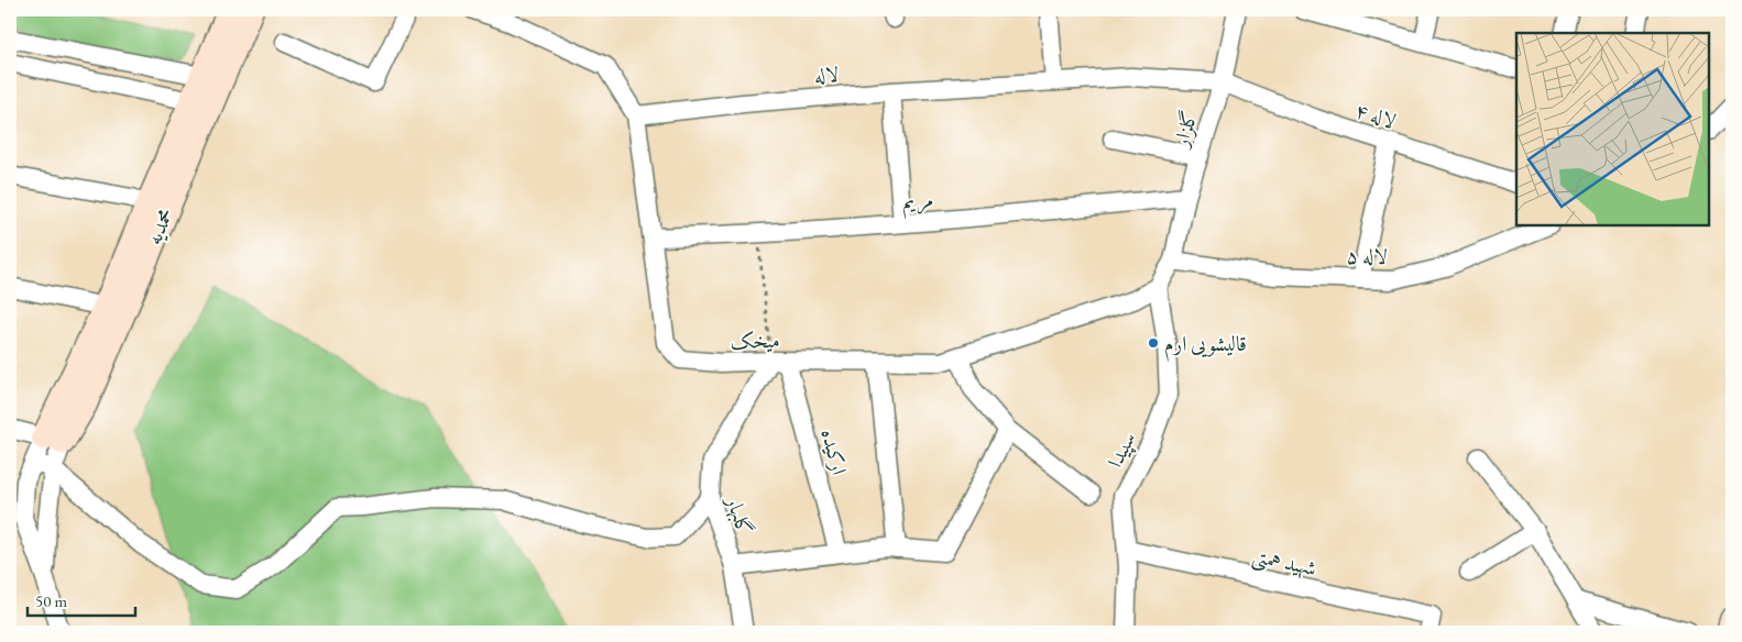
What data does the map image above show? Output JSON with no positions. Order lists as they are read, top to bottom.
{
  "streets": {
    "street": [
      "لاله",
      "لاله ۴",
      "گلزار",
      "مریم",
      "محمدیه",
      "لاله ۵",
      "میخک",
      "سپیدا",
      "ارکیده",
      "گلبهار",
      "شهید همتی"
    ]
  },
  "crossings": [
    ["لاله", "لاله ۴"],
    ["لاله", "گلزار"],
    ["لاله", "میخک"],
    ["لاله ۴", "گلزار"],
    ["گلزار", "مریم"],
    ["گلزار", "لاله ۵"],
    ["مریم", "میخک"],
    ["میخک", "سپیدا"],
    ["میخک", "ارکیده"],
    ["میخک", "گلبهار"],
    ["سپیدا", "شهید همتی"],
    ["ارکیده", "گلبهار"]
  ],
  "places": ["قالیشویی ارم"],
  "scale_bar": "50 m"
}
